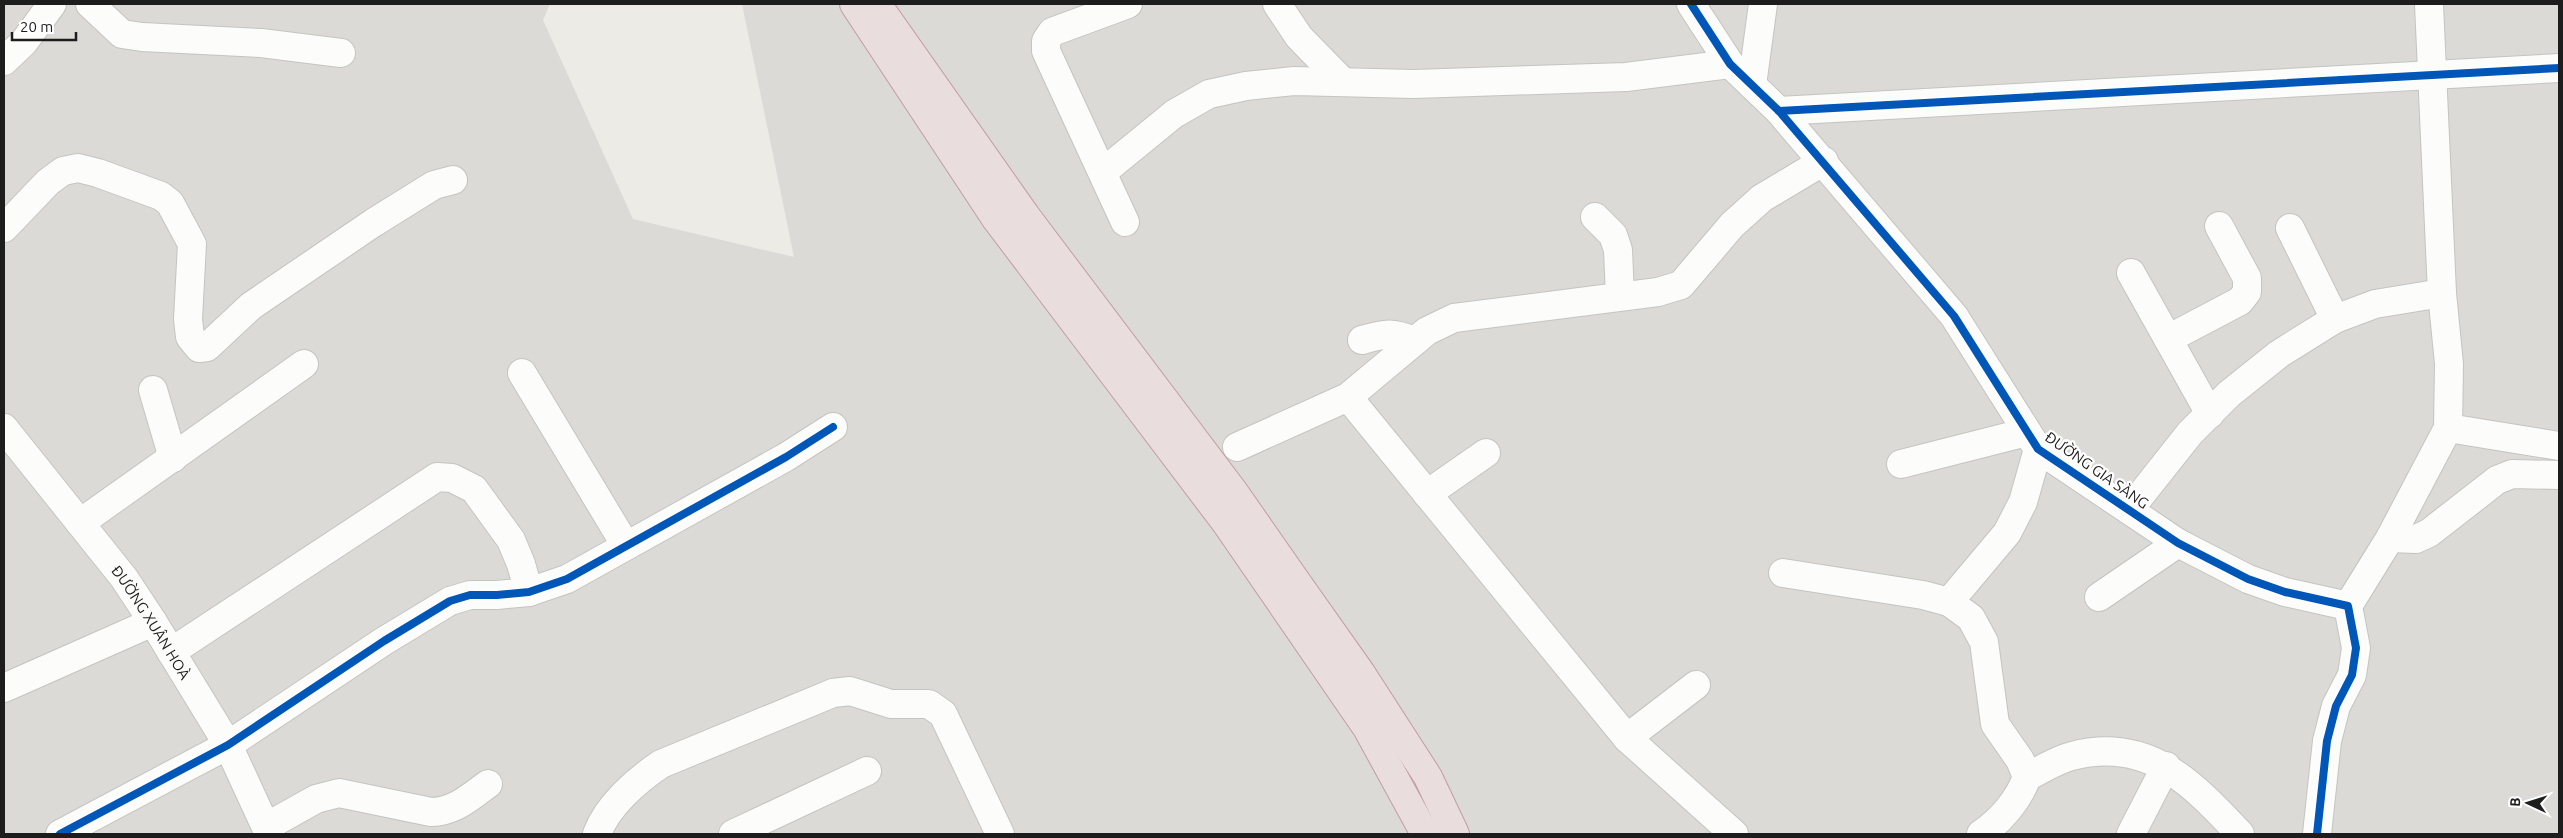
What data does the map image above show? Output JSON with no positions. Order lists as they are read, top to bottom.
{
  "streets": {
    "street": ["ĐƯỜNG GIA SÀNG", "ĐƯỜNG XUÂN HOÀ"]
  },
  "scale_bar": "20 m",
  "north": "left"
}
